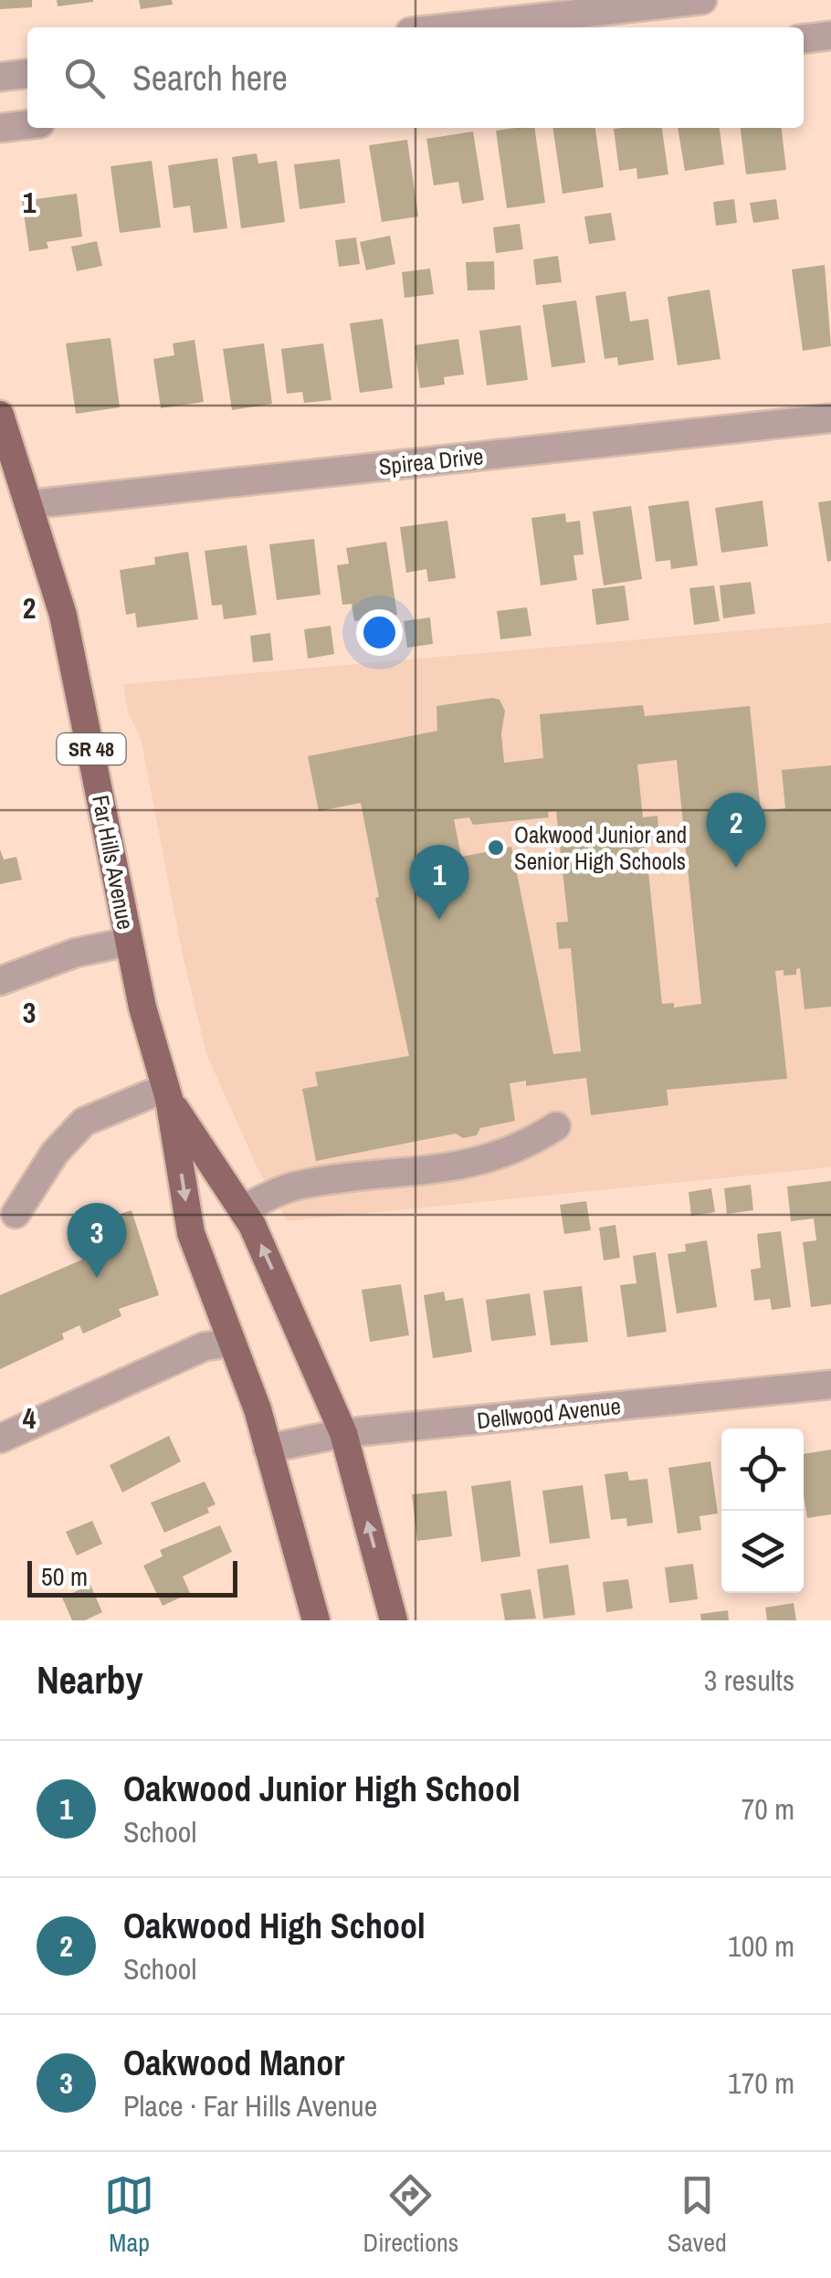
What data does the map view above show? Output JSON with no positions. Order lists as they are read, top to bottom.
{
  "streets": {
    "main road": ["SR 48", "Far Hills Avenue"],
    "street": ["Spirea Drive", "Dellwood Avenue"]
  },
  "crossings": [
    ["Spirea Drive", "Far Hills Avenue"],
    ["Far Hills Avenue", "Dellwood Avenue"]
  ],
  "places": ["Oakwood Junior and Senior High Schools"],
  "scale_bar": "50 m",
  "page": {
    "search": "Search here",
    "pins": ["2", "1", "3"],
    "scale": "50 m",
    "heading": ["Nearby", "3 results"],
    "list": [
      {
        "mark": "1",
        "name": "Oakwood Junior High School",
        "note": "School",
        "value": "70 m"
      },
      {
        "mark": "2",
        "name": "Oakwood High School",
        "note": "School",
        "value": "100 m"
      },
      {
        "mark": "3",
        "name": "Oakwood Manor",
        "note": "Place · Far Hills Avenue",
        "value": "170 m"
      }
    ],
    "nav": ["Map", "Directions", "Saved"]
  },
  "grid": {
    "rows": [
      "1",
      "2",
      "3",
      "4"
    ]
  }
}
